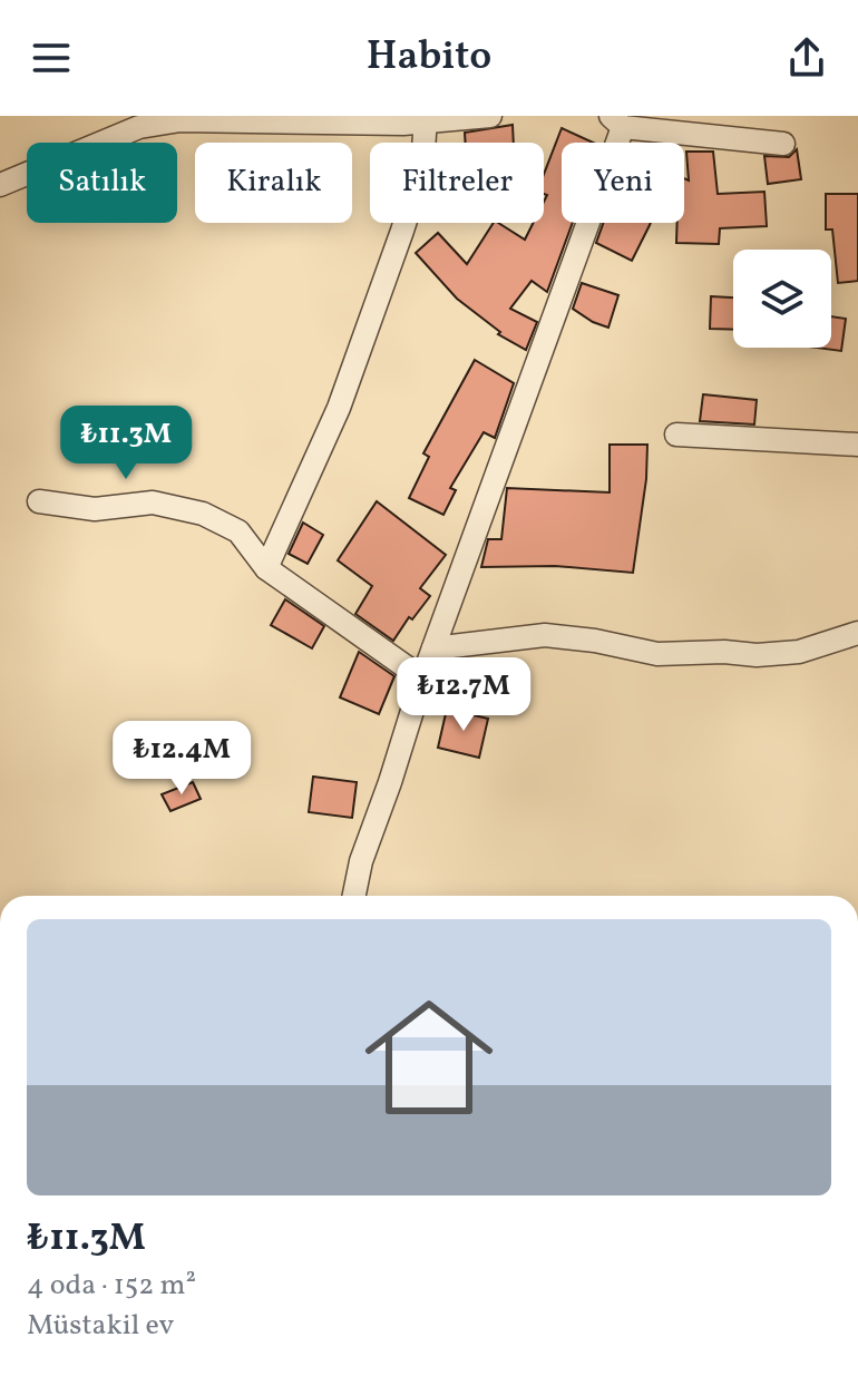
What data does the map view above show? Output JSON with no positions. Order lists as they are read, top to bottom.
{
  "page": {
    "header": "Habito",
    "chip": [
      "Satılık",
      "Kiralık",
      "Filtreler",
      "Yeni"
    ],
    "price": ["₺11.3M", "₺12.7M", "₺12.4M"],
    "list": [
      {
        "name": "₺11.3M",
        "note": "4 oda · 152 m² · Müstakil ev"
      }
    ]
  }
}
